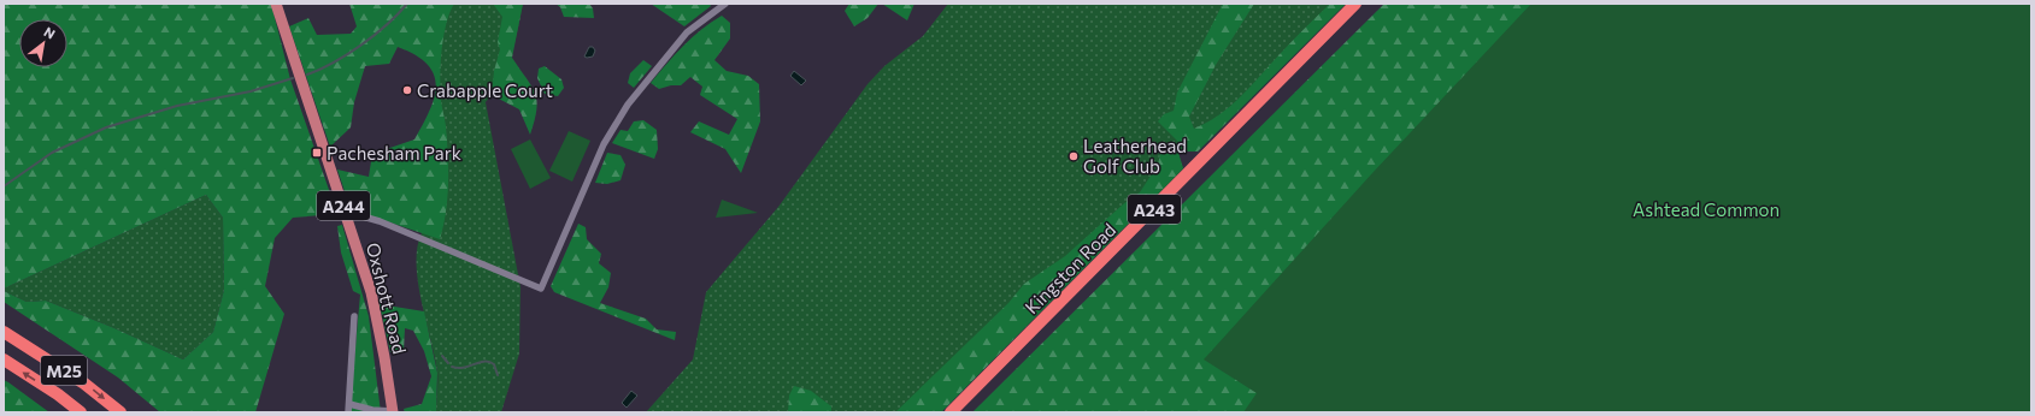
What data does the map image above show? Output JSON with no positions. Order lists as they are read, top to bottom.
{
  "streets": {
    "highway": ["A243", "Kingston Road", "M25"],
    "main road": ["A244", "Oxshott Road"]
  },
  "parks": ["Ashtead Common"],
  "places": {
    "other": ["Crabapple Court", "Leatherhead Golf Club"],
    "transit": ["Pachesham Park"]
  },
  "north": "top right"
}
